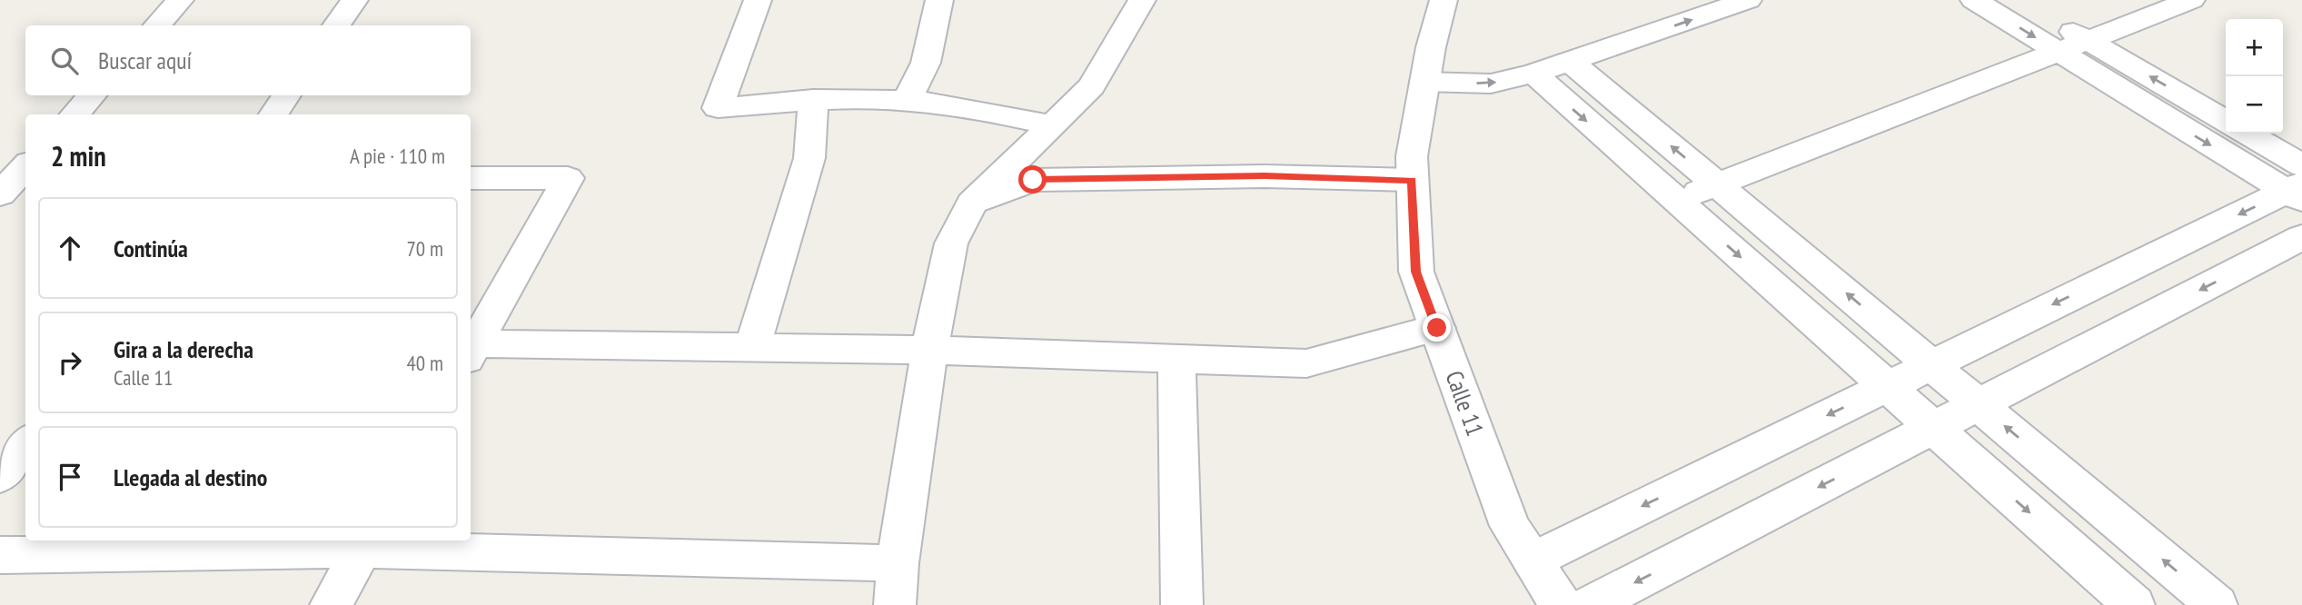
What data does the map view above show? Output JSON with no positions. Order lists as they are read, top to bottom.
{
  "streets": {
    "street": ["Calle 11"]
  },
  "page": {
    "map_buttons": ["+", "−"],
    "search": "Buscar aquí",
    "heading": ["2 min", "A pie · 110 m"],
    "list": [
      ["Continúa", "70 m"],
      ["Gira a la derecha", "Calle 11", "40 m"],
      "Llegada al destino"
    ]
  }
}
